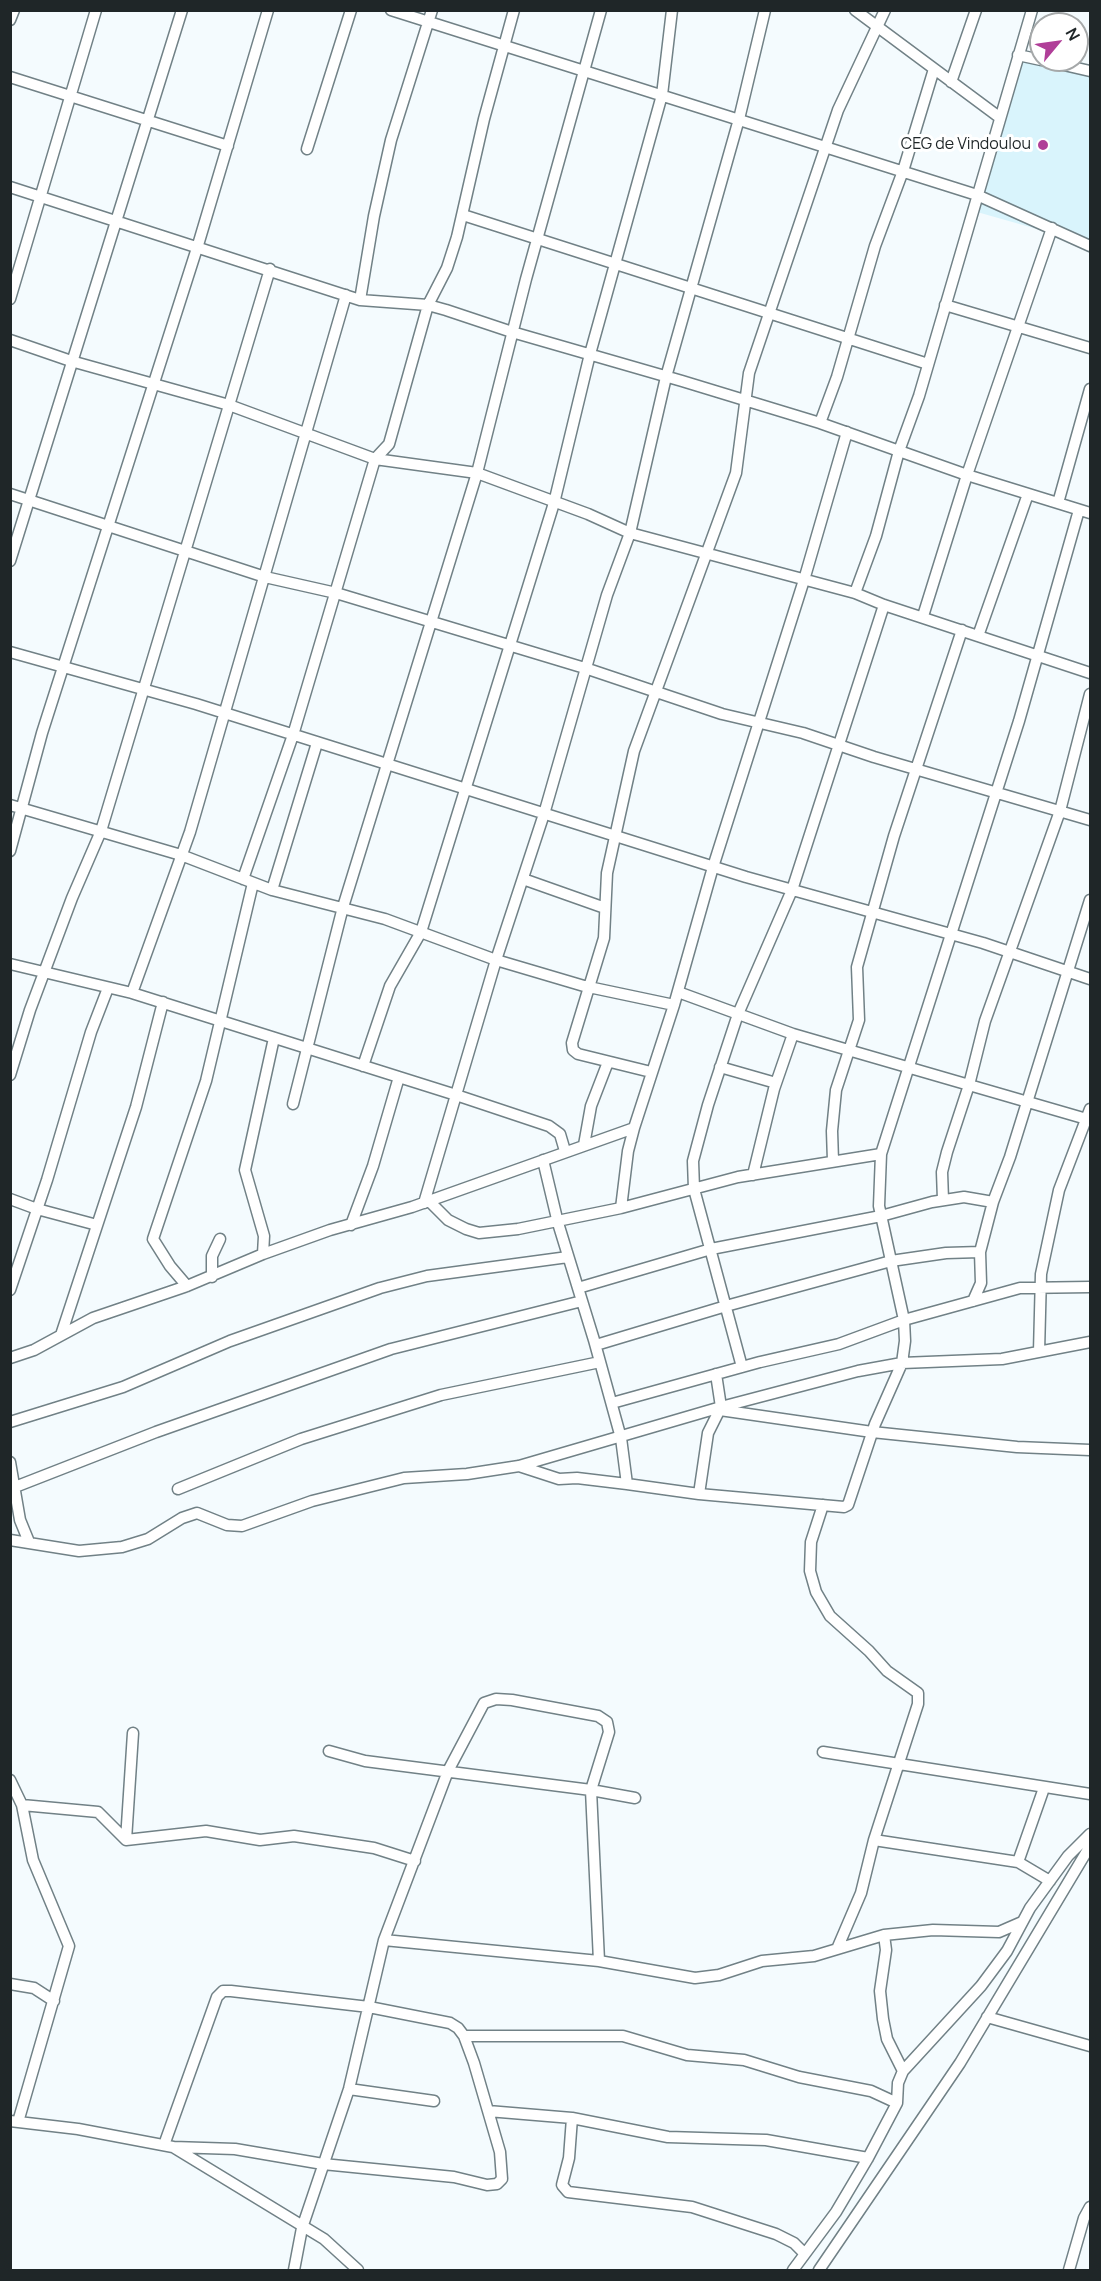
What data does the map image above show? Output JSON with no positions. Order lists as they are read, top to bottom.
{
  "places": ["CEG de Vindoulou"],
  "north": "top right"
}
